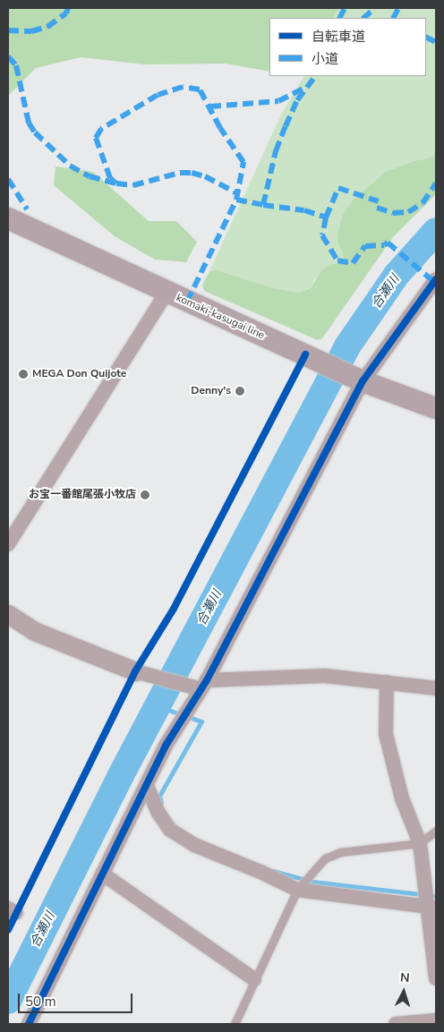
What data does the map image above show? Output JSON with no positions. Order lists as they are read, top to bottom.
{
  "streets": {
    "main road": ["komaki-kasugai line"]
  },
  "water": ["合瀬川"],
  "places": ["MEGA Don Quijote", "Denny's", "お宝一番館尾張小牧店"],
  "legend": ["自転車道", "小道"],
  "scale_bar": "50 m",
  "north": "top"
}
